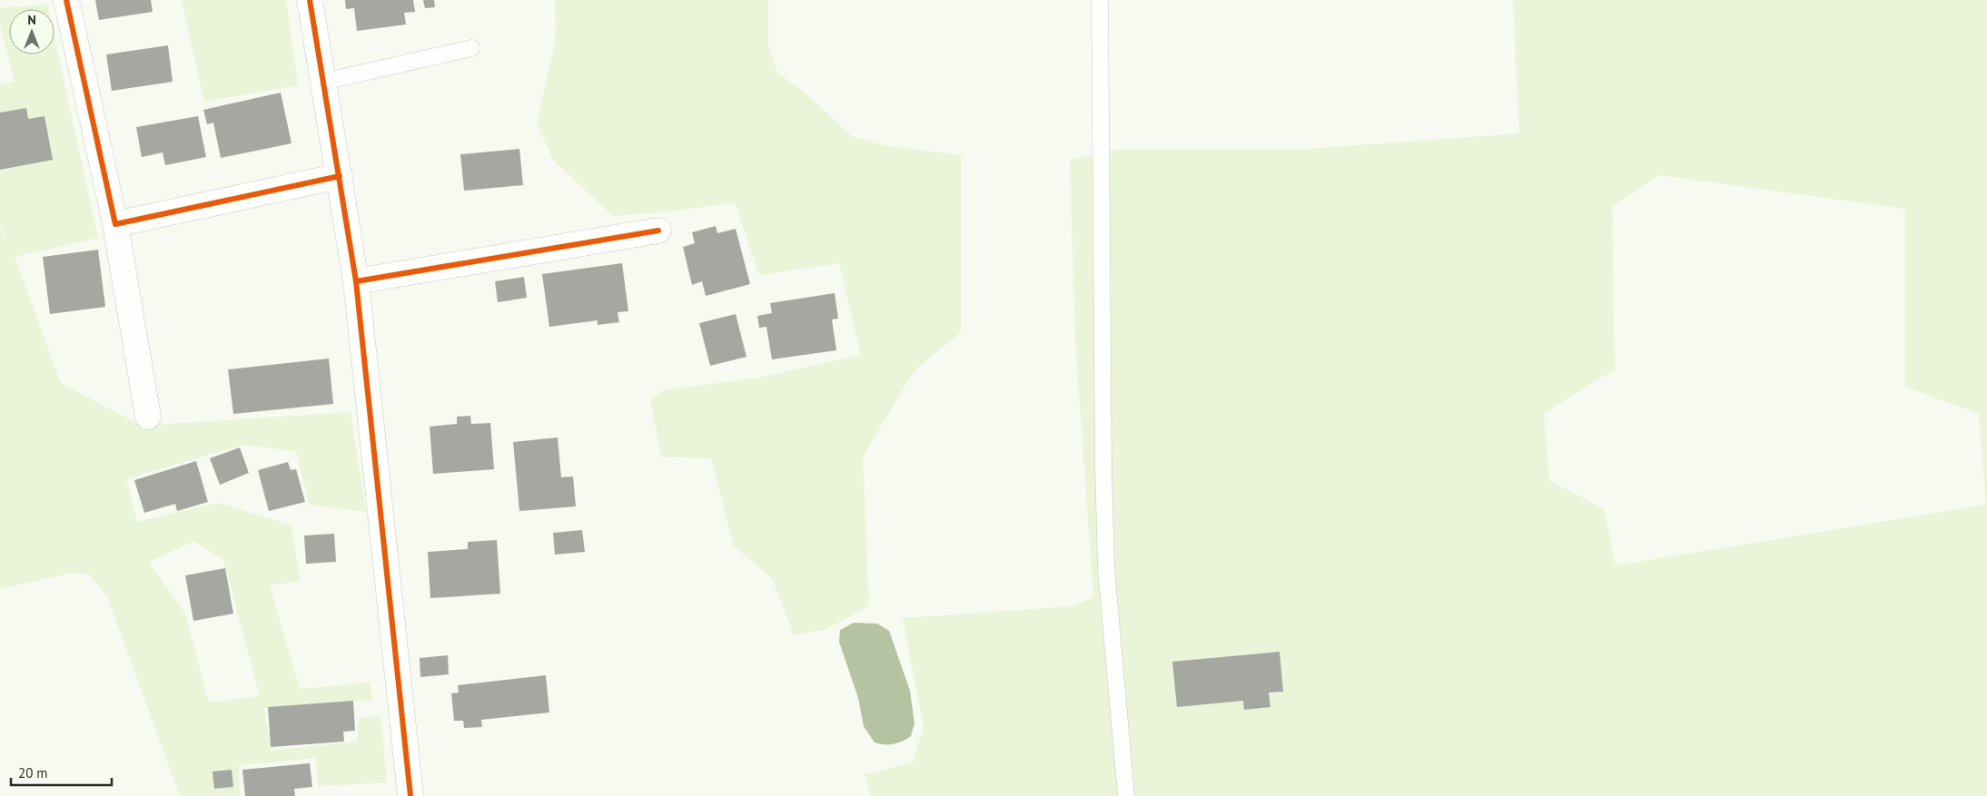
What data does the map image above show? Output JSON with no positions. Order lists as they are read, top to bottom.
{
  "scale_bar": "20 m",
  "north": "top"
}
